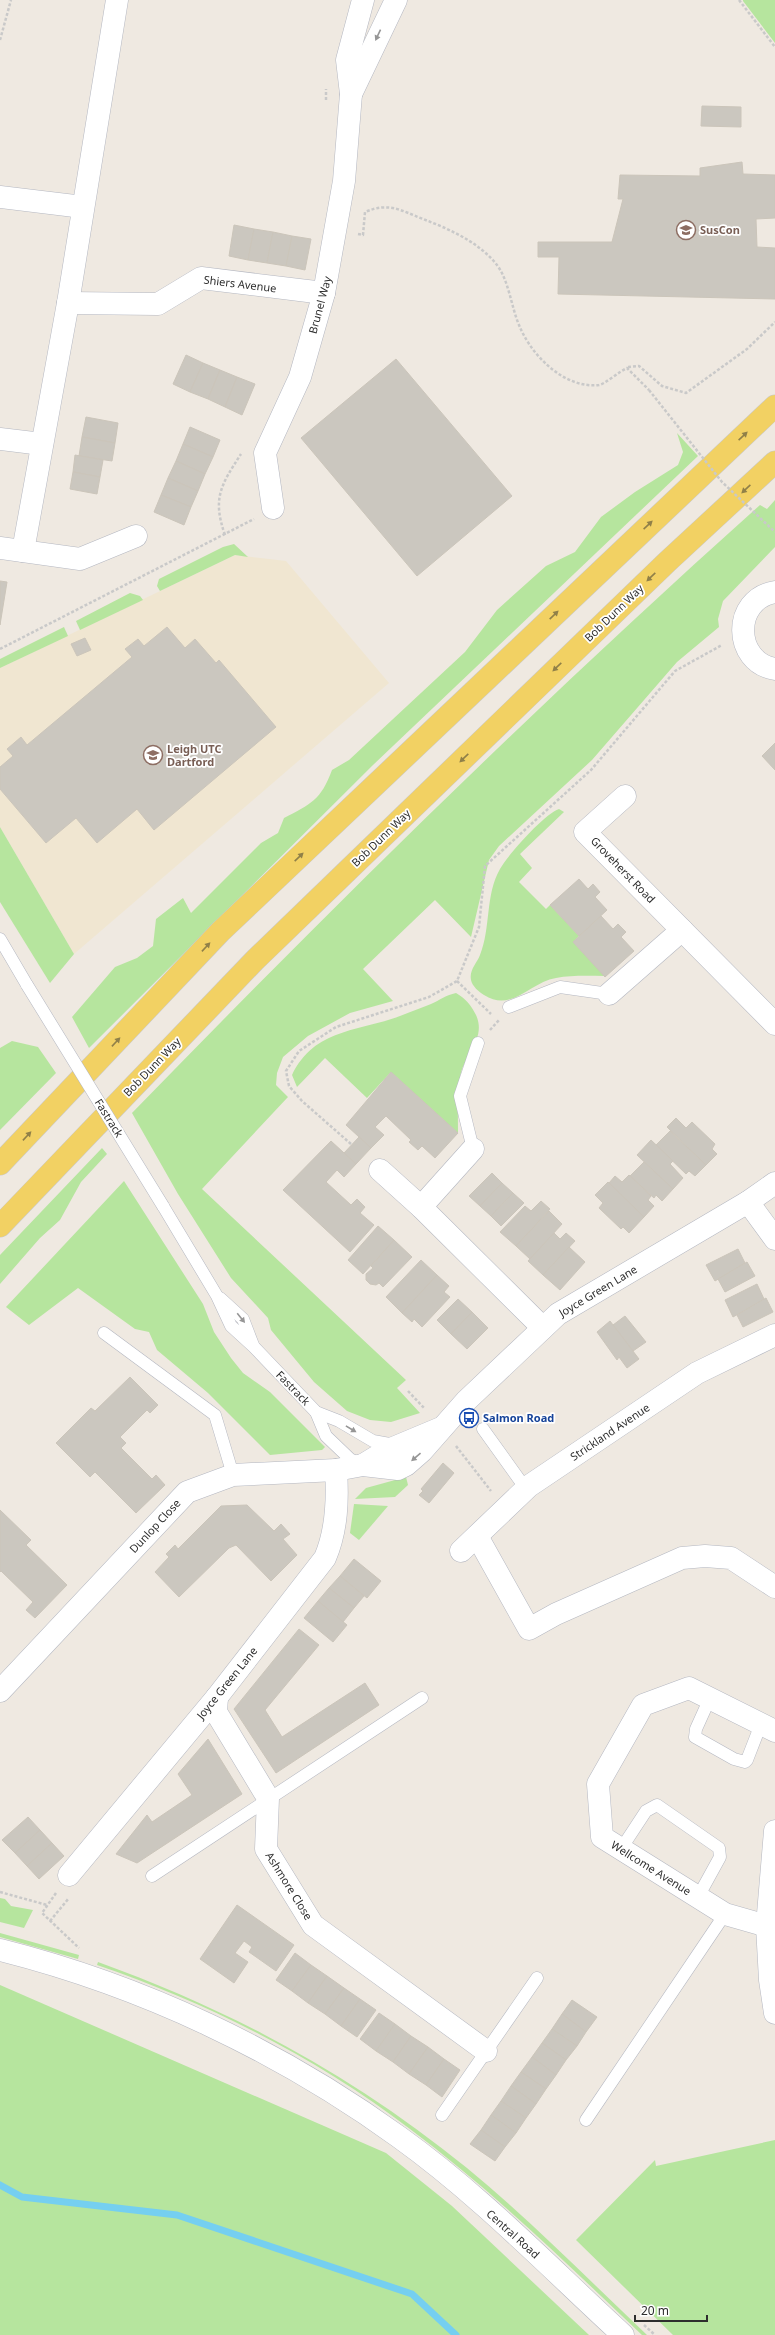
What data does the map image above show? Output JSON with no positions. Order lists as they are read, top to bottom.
{
  "streets": {
    "main road": ["Bob Dunn Way"],
    "street": [
      "Shiers Avenue",
      "Brunel Way",
      "Groveherst Road",
      "Joyce Green Lane",
      "Strickland Avenue",
      "Dunlop Close",
      "Wellcome Avenue",
      "Ashmore Close",
      "Central Road"
    ],
    "lane": ["Fastrack"]
  },
  "crossings": [
    ["Shiers Avenue", "Brunel Way"],
    ["Fastrack", "Joyce Green Lane"],
    ["Fastrack", "Dunlop Close"],
    ["Joyce Green Lane", "Dunlop Close"]
  ],
  "places": {
    "school or university": ["SusCon", "Leigh UTC Dartford"],
    "bus stop": ["Salmon Road"]
  },
  "scale_bar": "20 m"
}
